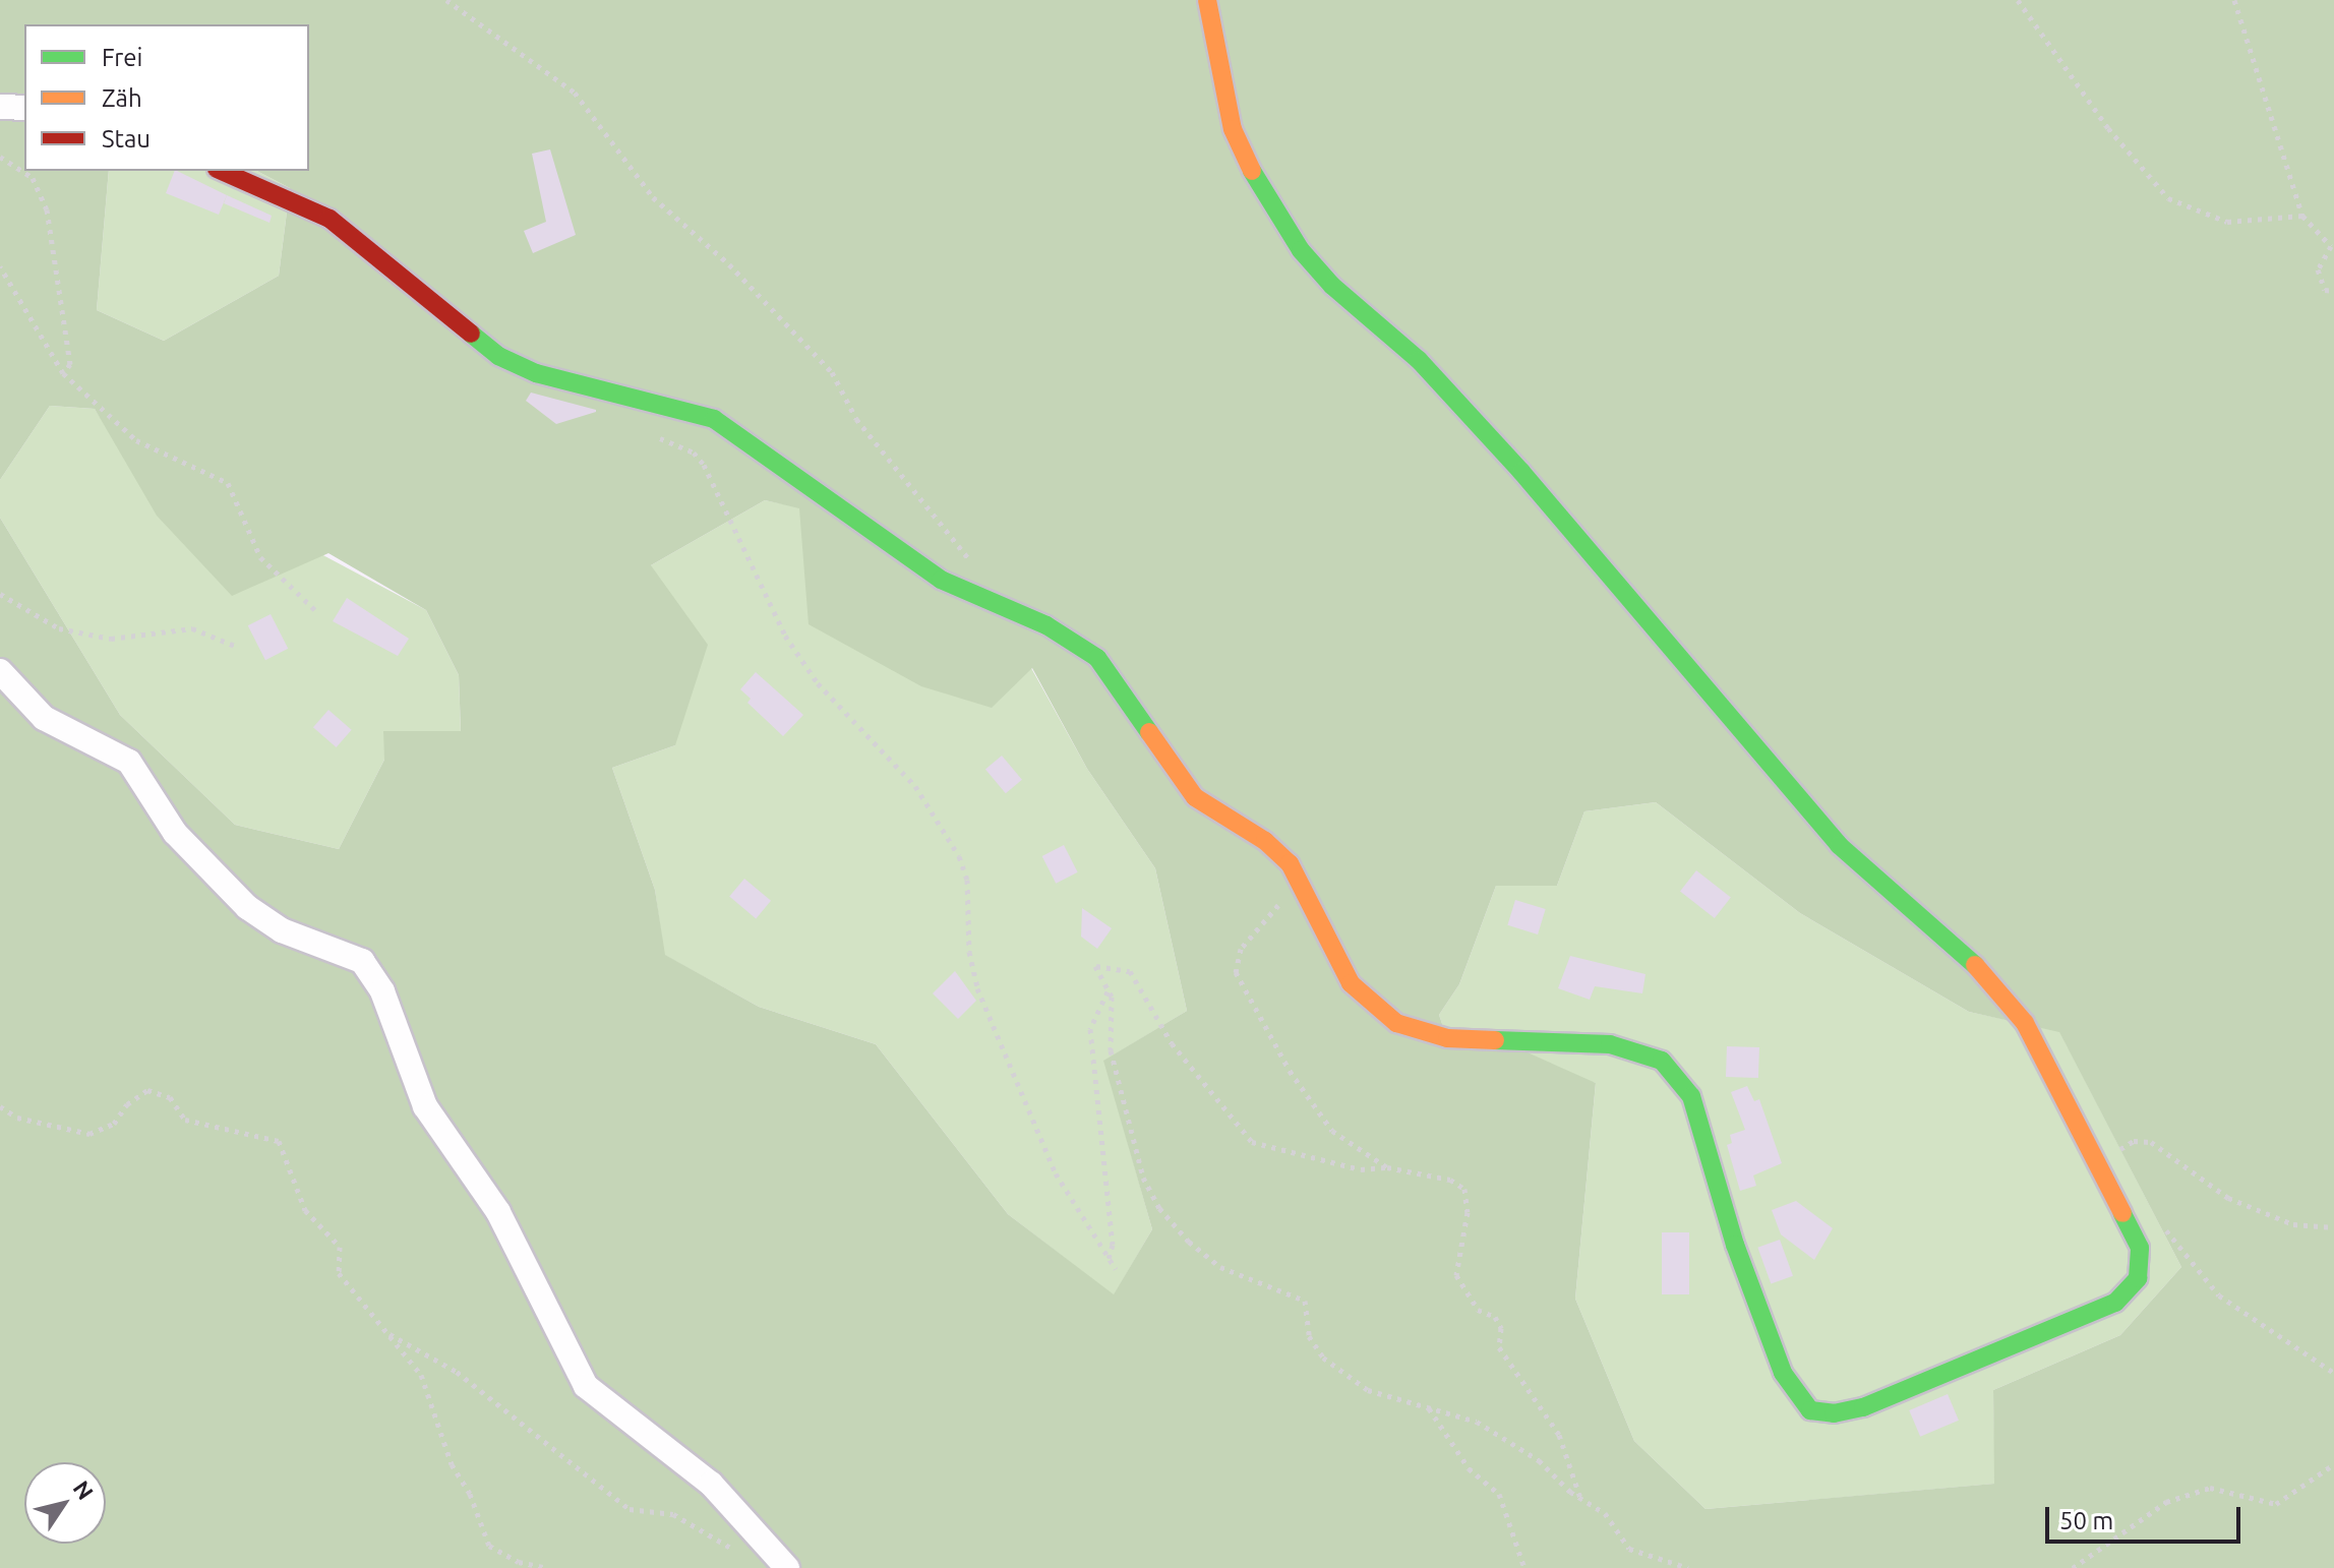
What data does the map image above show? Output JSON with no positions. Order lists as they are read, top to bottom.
{
  "legend": ["Frei", "Zäh", "Stau"],
  "scale_bar": "50 m",
  "north": "top right"
}
